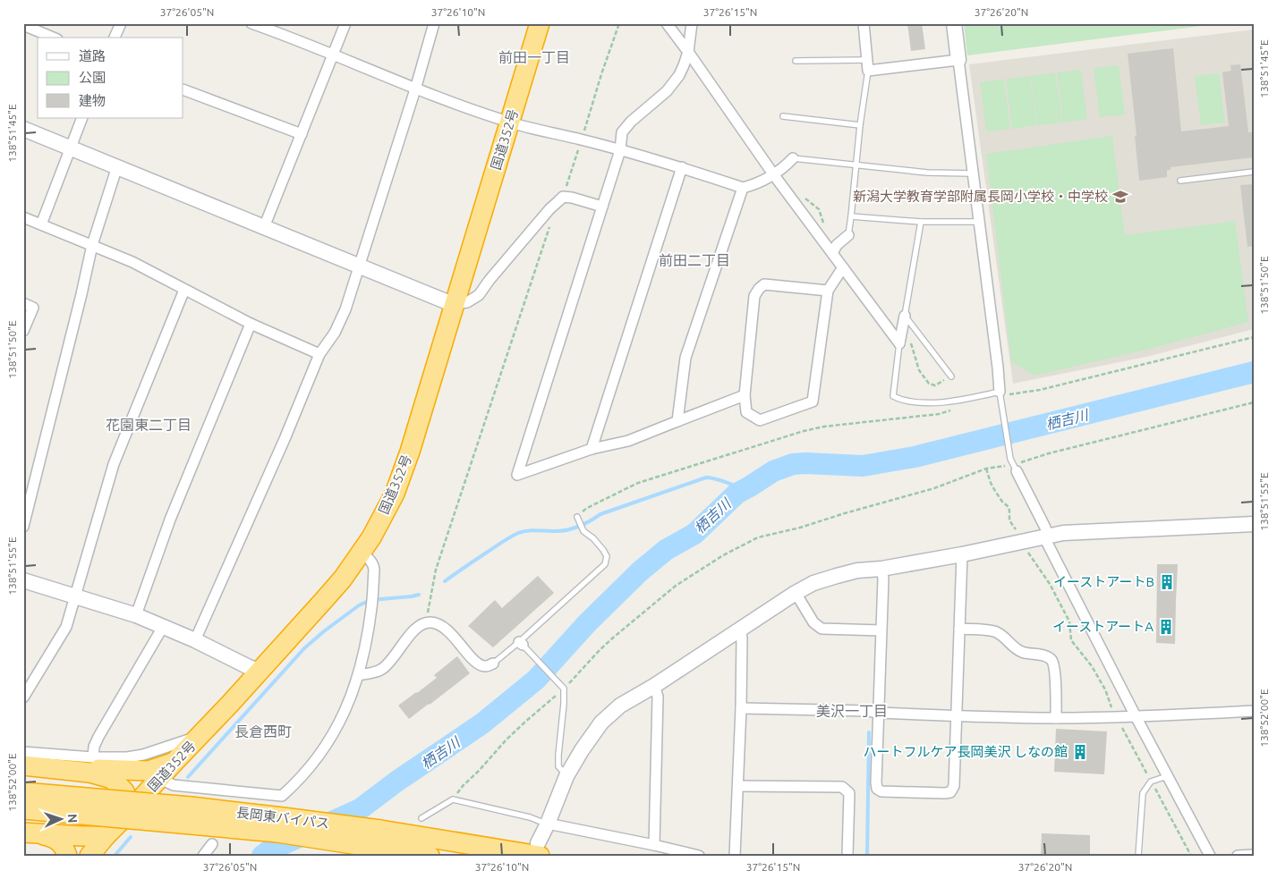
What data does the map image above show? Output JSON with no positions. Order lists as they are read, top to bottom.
{
  "streets": {
    "highway": ["国道352号", "長岡東バイパス"]
  },
  "districts": [
    "前田一丁目",
    "前田二丁目",
    "花園東二丁目",
    "美沢一丁目",
    "長倉西町"
  ],
  "water": ["栖吉川"],
  "places": {
    "school or university": ["新潟大学教育学部附属長岡小学校・中学校"],
    "building": ["イーストアートB", "イーストアートA", "ハートフルケア長岡美沢 しなの館"]
  },
  "legend": ["道路", "公園", "建物"],
  "north": "right",
  "coordinates": [
    "37°26'05\"N",
    "37°26'10\"N",
    "37°26'15\"N",
    "37°26'20\"N",
    "138°51'45\"E",
    "138°51'50\"E",
    "138°51'55\"E",
    "138°52'00\"E"
  ]
}
